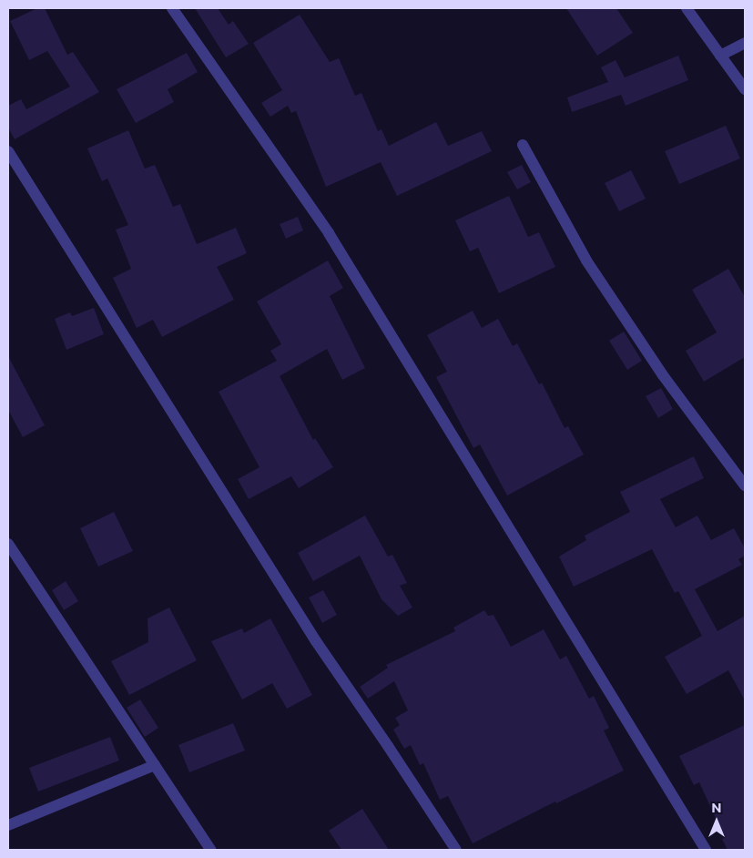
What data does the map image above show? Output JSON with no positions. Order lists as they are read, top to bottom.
{
  "north": "top"
}
